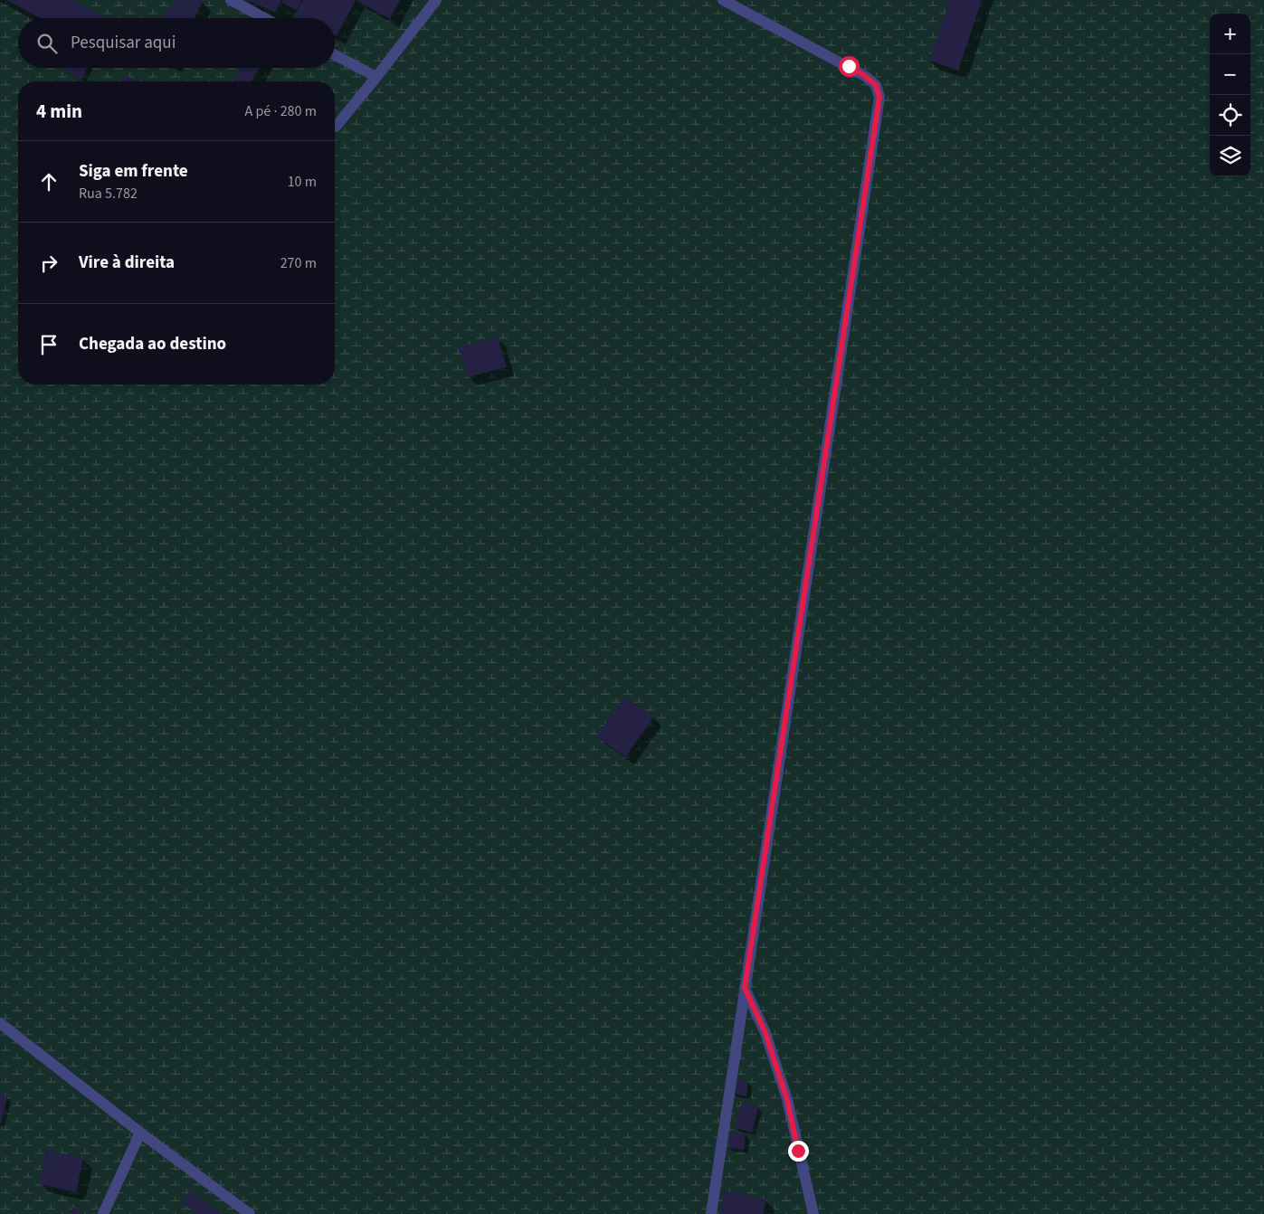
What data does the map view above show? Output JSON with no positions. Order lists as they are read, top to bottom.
{
  "page": {
    "map_buttons": ["+", "−"],
    "search": "Pesquisar aqui",
    "heading": ["4 min", "A pé · 280 m"],
    "list": [
      ["Siga em frente", "Rua 5.782", "10 m"],
      ["Vire à direita", "270 m"],
      "Chegada ao destino"
    ]
  }
}
